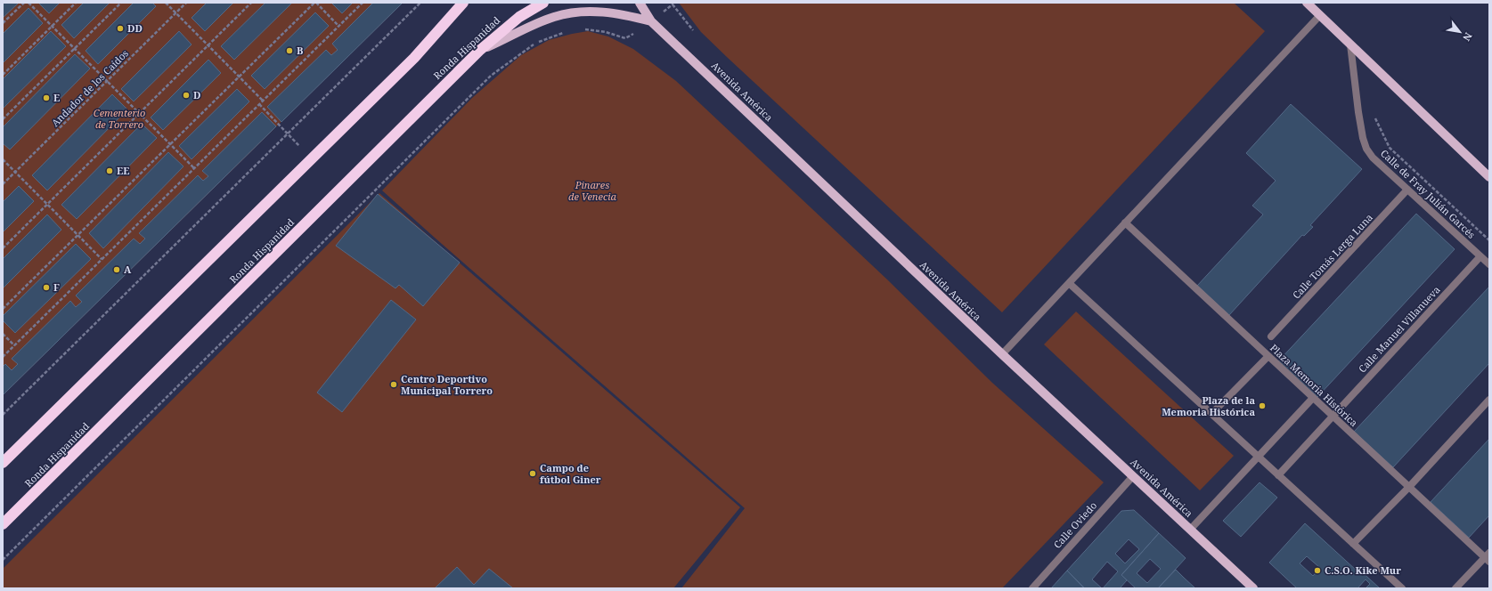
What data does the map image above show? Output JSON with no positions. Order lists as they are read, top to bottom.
{
  "streets": {
    "highway": ["Ronda Hispanidad"],
    "main road": ["Avenida América"],
    "street": [
      "Calle de Fray Julián Garcés",
      "Calle Tomás Lerga Luna",
      "Calle Manuel Villanueva",
      "Plaza Memoria Histórica",
      "Calle Oviedo"
    ],
    "path": ["Andador de los Caídos"]
  },
  "crossings": [
    ["Avenida América", "Calle Oviedo"],
    ["Calle de Fray Julián Garcés", "Calle Tomás Lerga Luna"],
    ["Calle de Fray Julián Garcés", "Calle Manuel Villanueva"],
    ["Calle Manuel Villanueva", "Plaza Memoria Histórica"]
  ],
  "parks": ["Cementerio de Torrero", "Pinares de Venecia"],
  "places": [
    "DD",
    "B",
    "D",
    "E",
    "EE",
    "A",
    "F",
    "Centro Deportivo Municipal Torrero",
    "Plaza de la Memoria Histórica",
    "Campo de fútbol Giner",
    "C.S.O. Kike Mur"
  ],
  "north": "bottom right"
}
